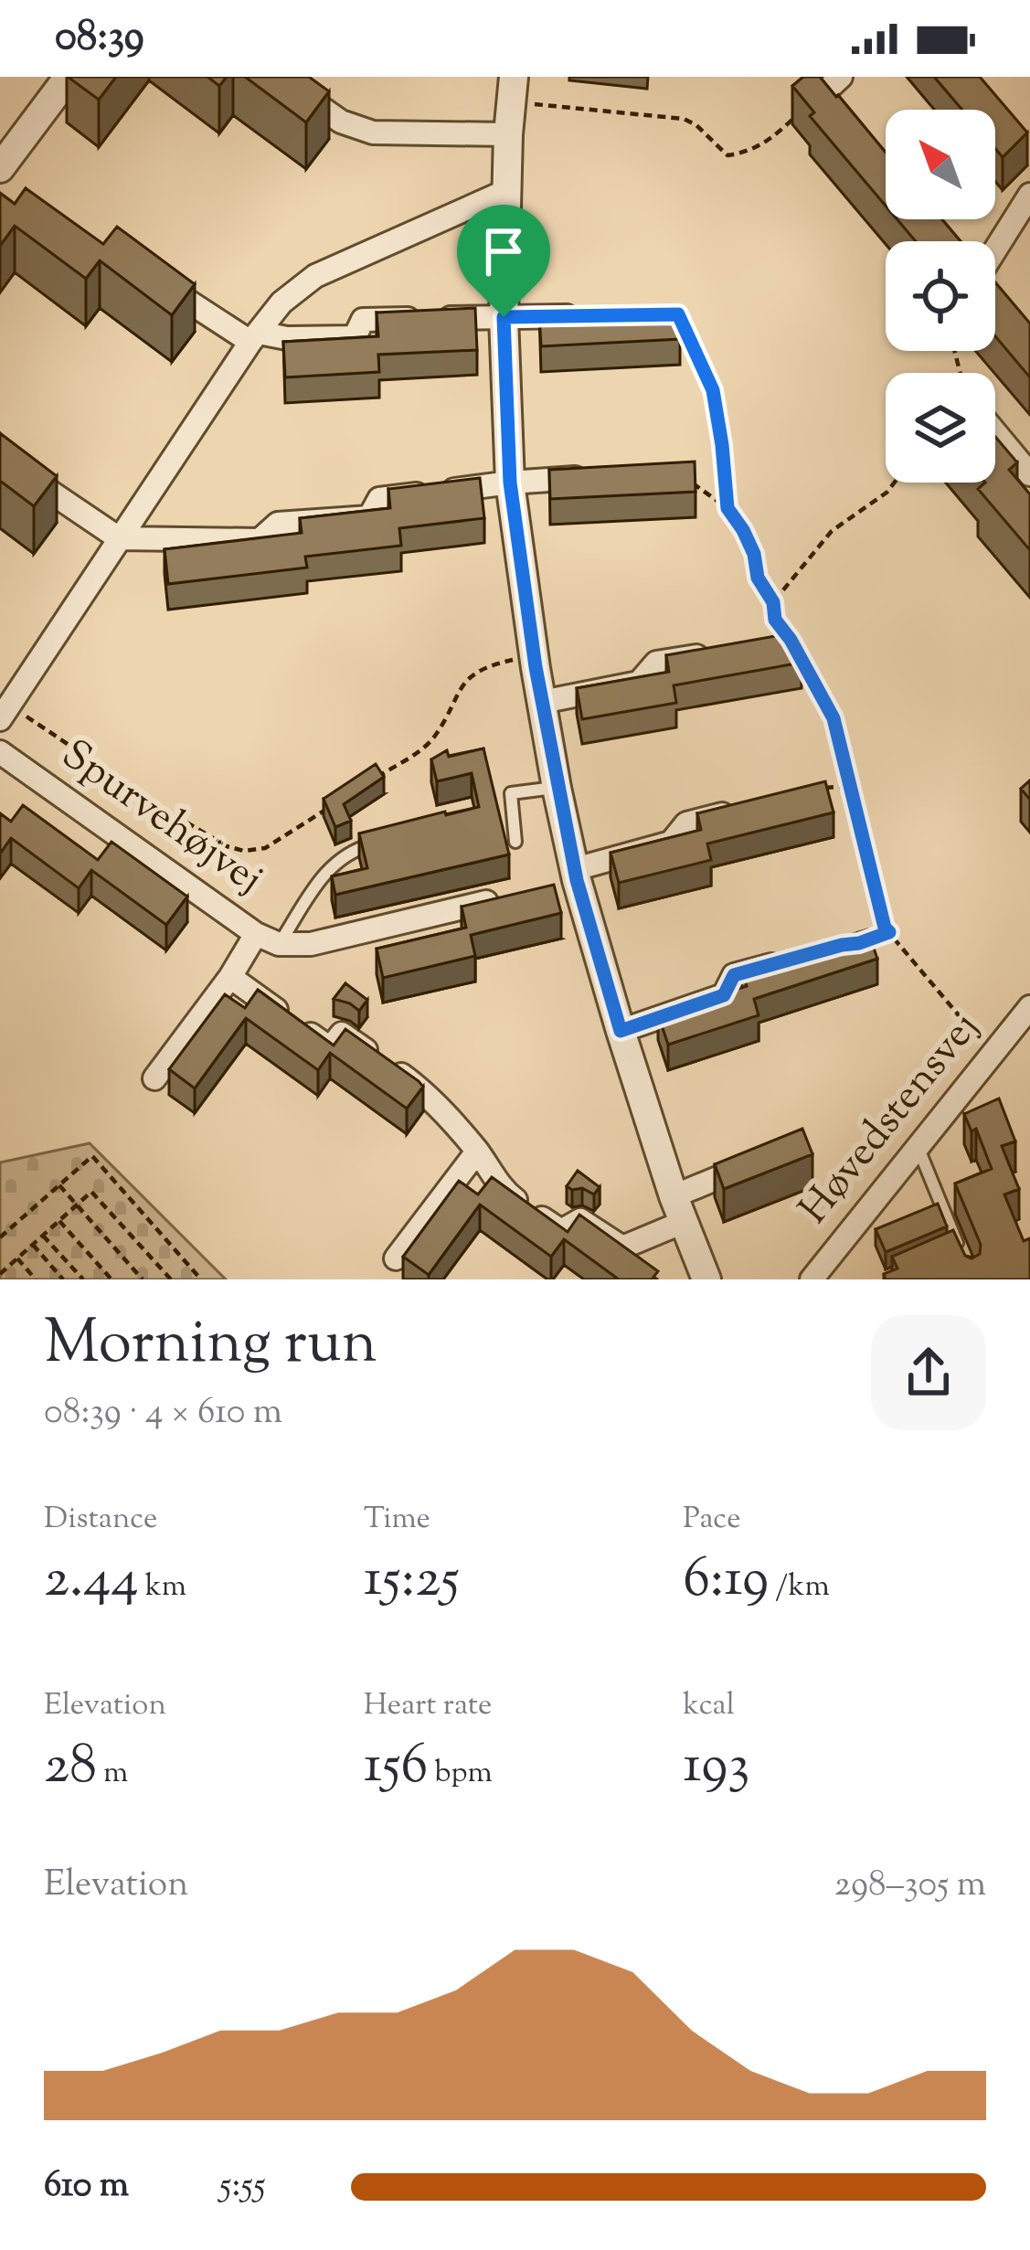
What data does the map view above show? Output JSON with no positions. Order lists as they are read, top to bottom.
{
  "streets": {
    "street": ["Spurvehøjvej", "Høvedstensvej"]
  },
  "north": "top left",
  "page": {
    "status": "08:39",
    "heading": ["Morning run", "08:39 · 4 × 610 m"],
    "stats": [
      ["Distance", "2.44 km"],
      ["Time", "15:25"],
      ["Pace", "6:19 /km"],
      ["Elevation", "28 m"],
      ["Heart rate", "156 bpm"],
      ["kcal", "193"]
    ],
    "chart": ["Elevation", "298–305 m"],
    "list": [
      {
        "name": "610 m",
        "note": "5:55"
      }
    ]
  }
}
